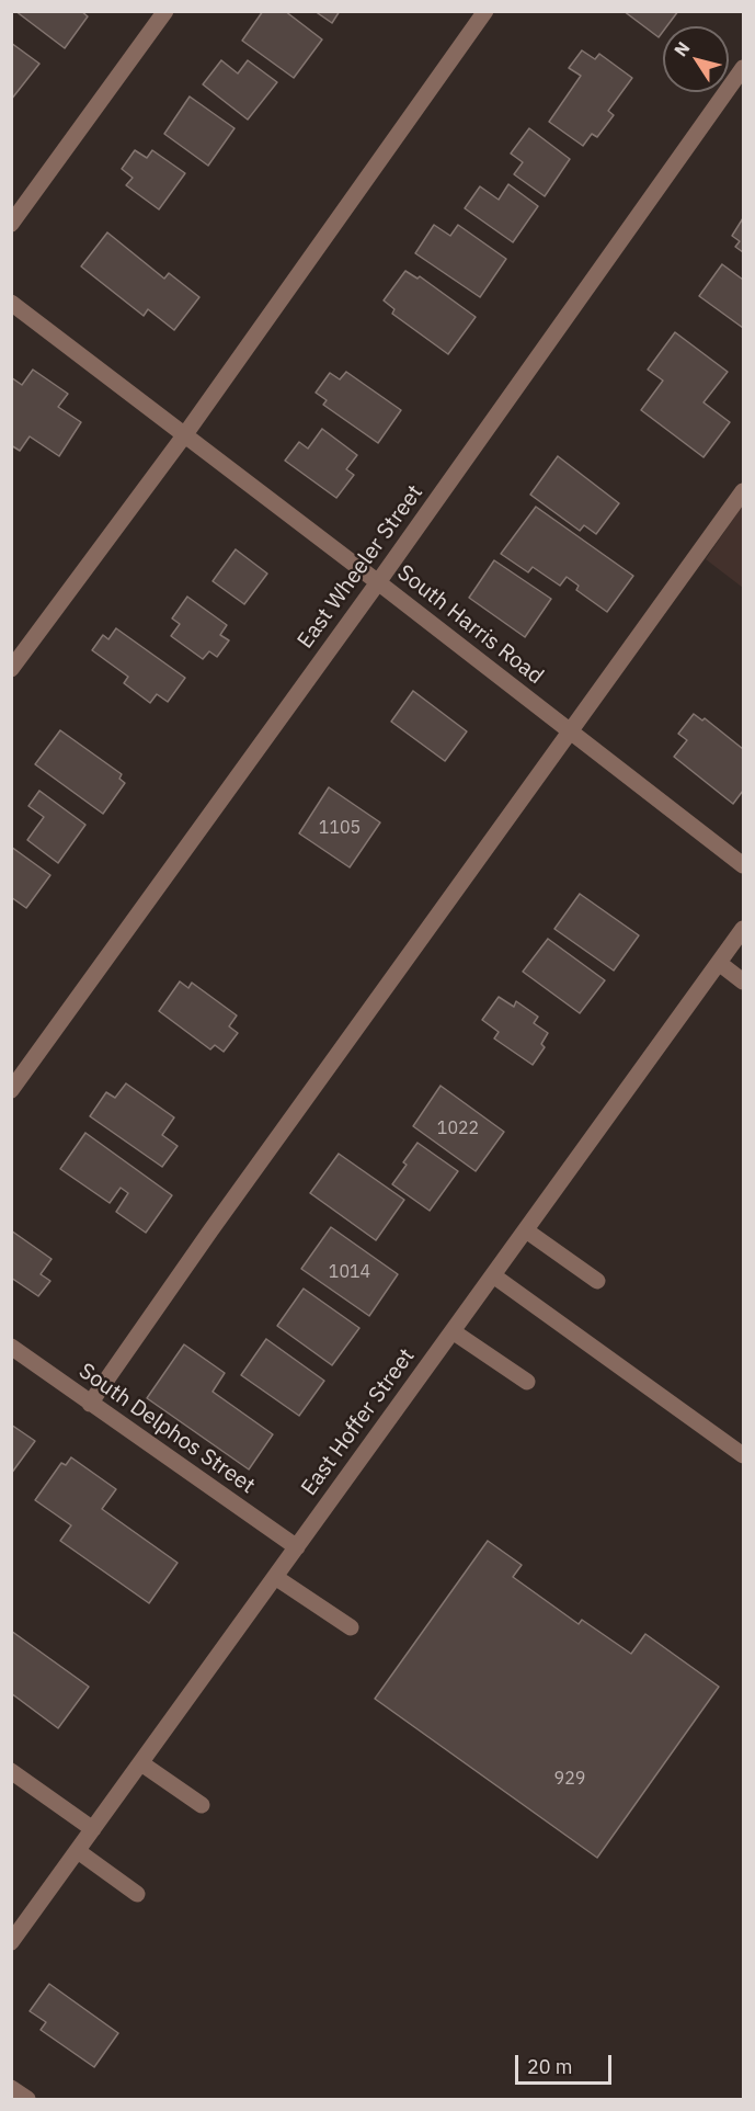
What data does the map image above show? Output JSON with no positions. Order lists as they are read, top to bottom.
{
  "streets": {
    "street": [
      "East Wheeler Street",
      "South Harris Road",
      "East Hoffer Street",
      "South Delphos Street"
    ]
  },
  "crossings": [
    ["East Wheeler Street", "South Harris Road"],
    ["East Hoffer Street", "South Delphos Street"]
  ],
  "house_numbers": [
    "1105",
    "1022",
    "1014",
    "929"
  ],
  "scale_bar": "20 m",
  "north": "top left"
}
